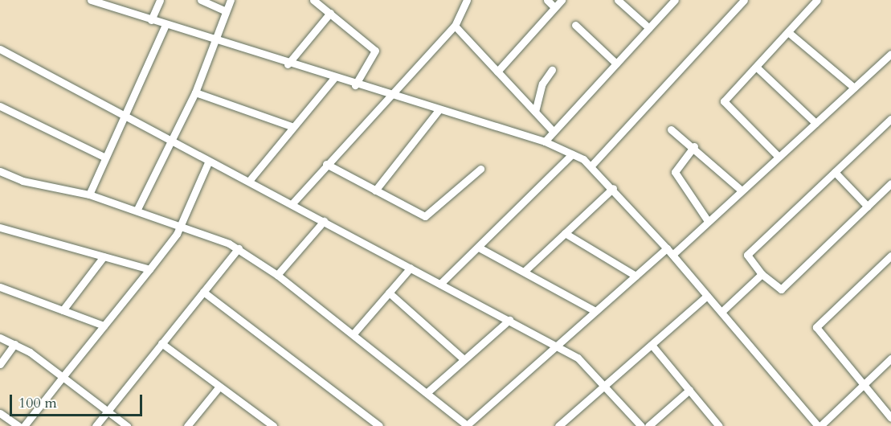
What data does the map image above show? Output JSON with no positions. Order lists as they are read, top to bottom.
{
  "scale_bar": "100 m"
}
